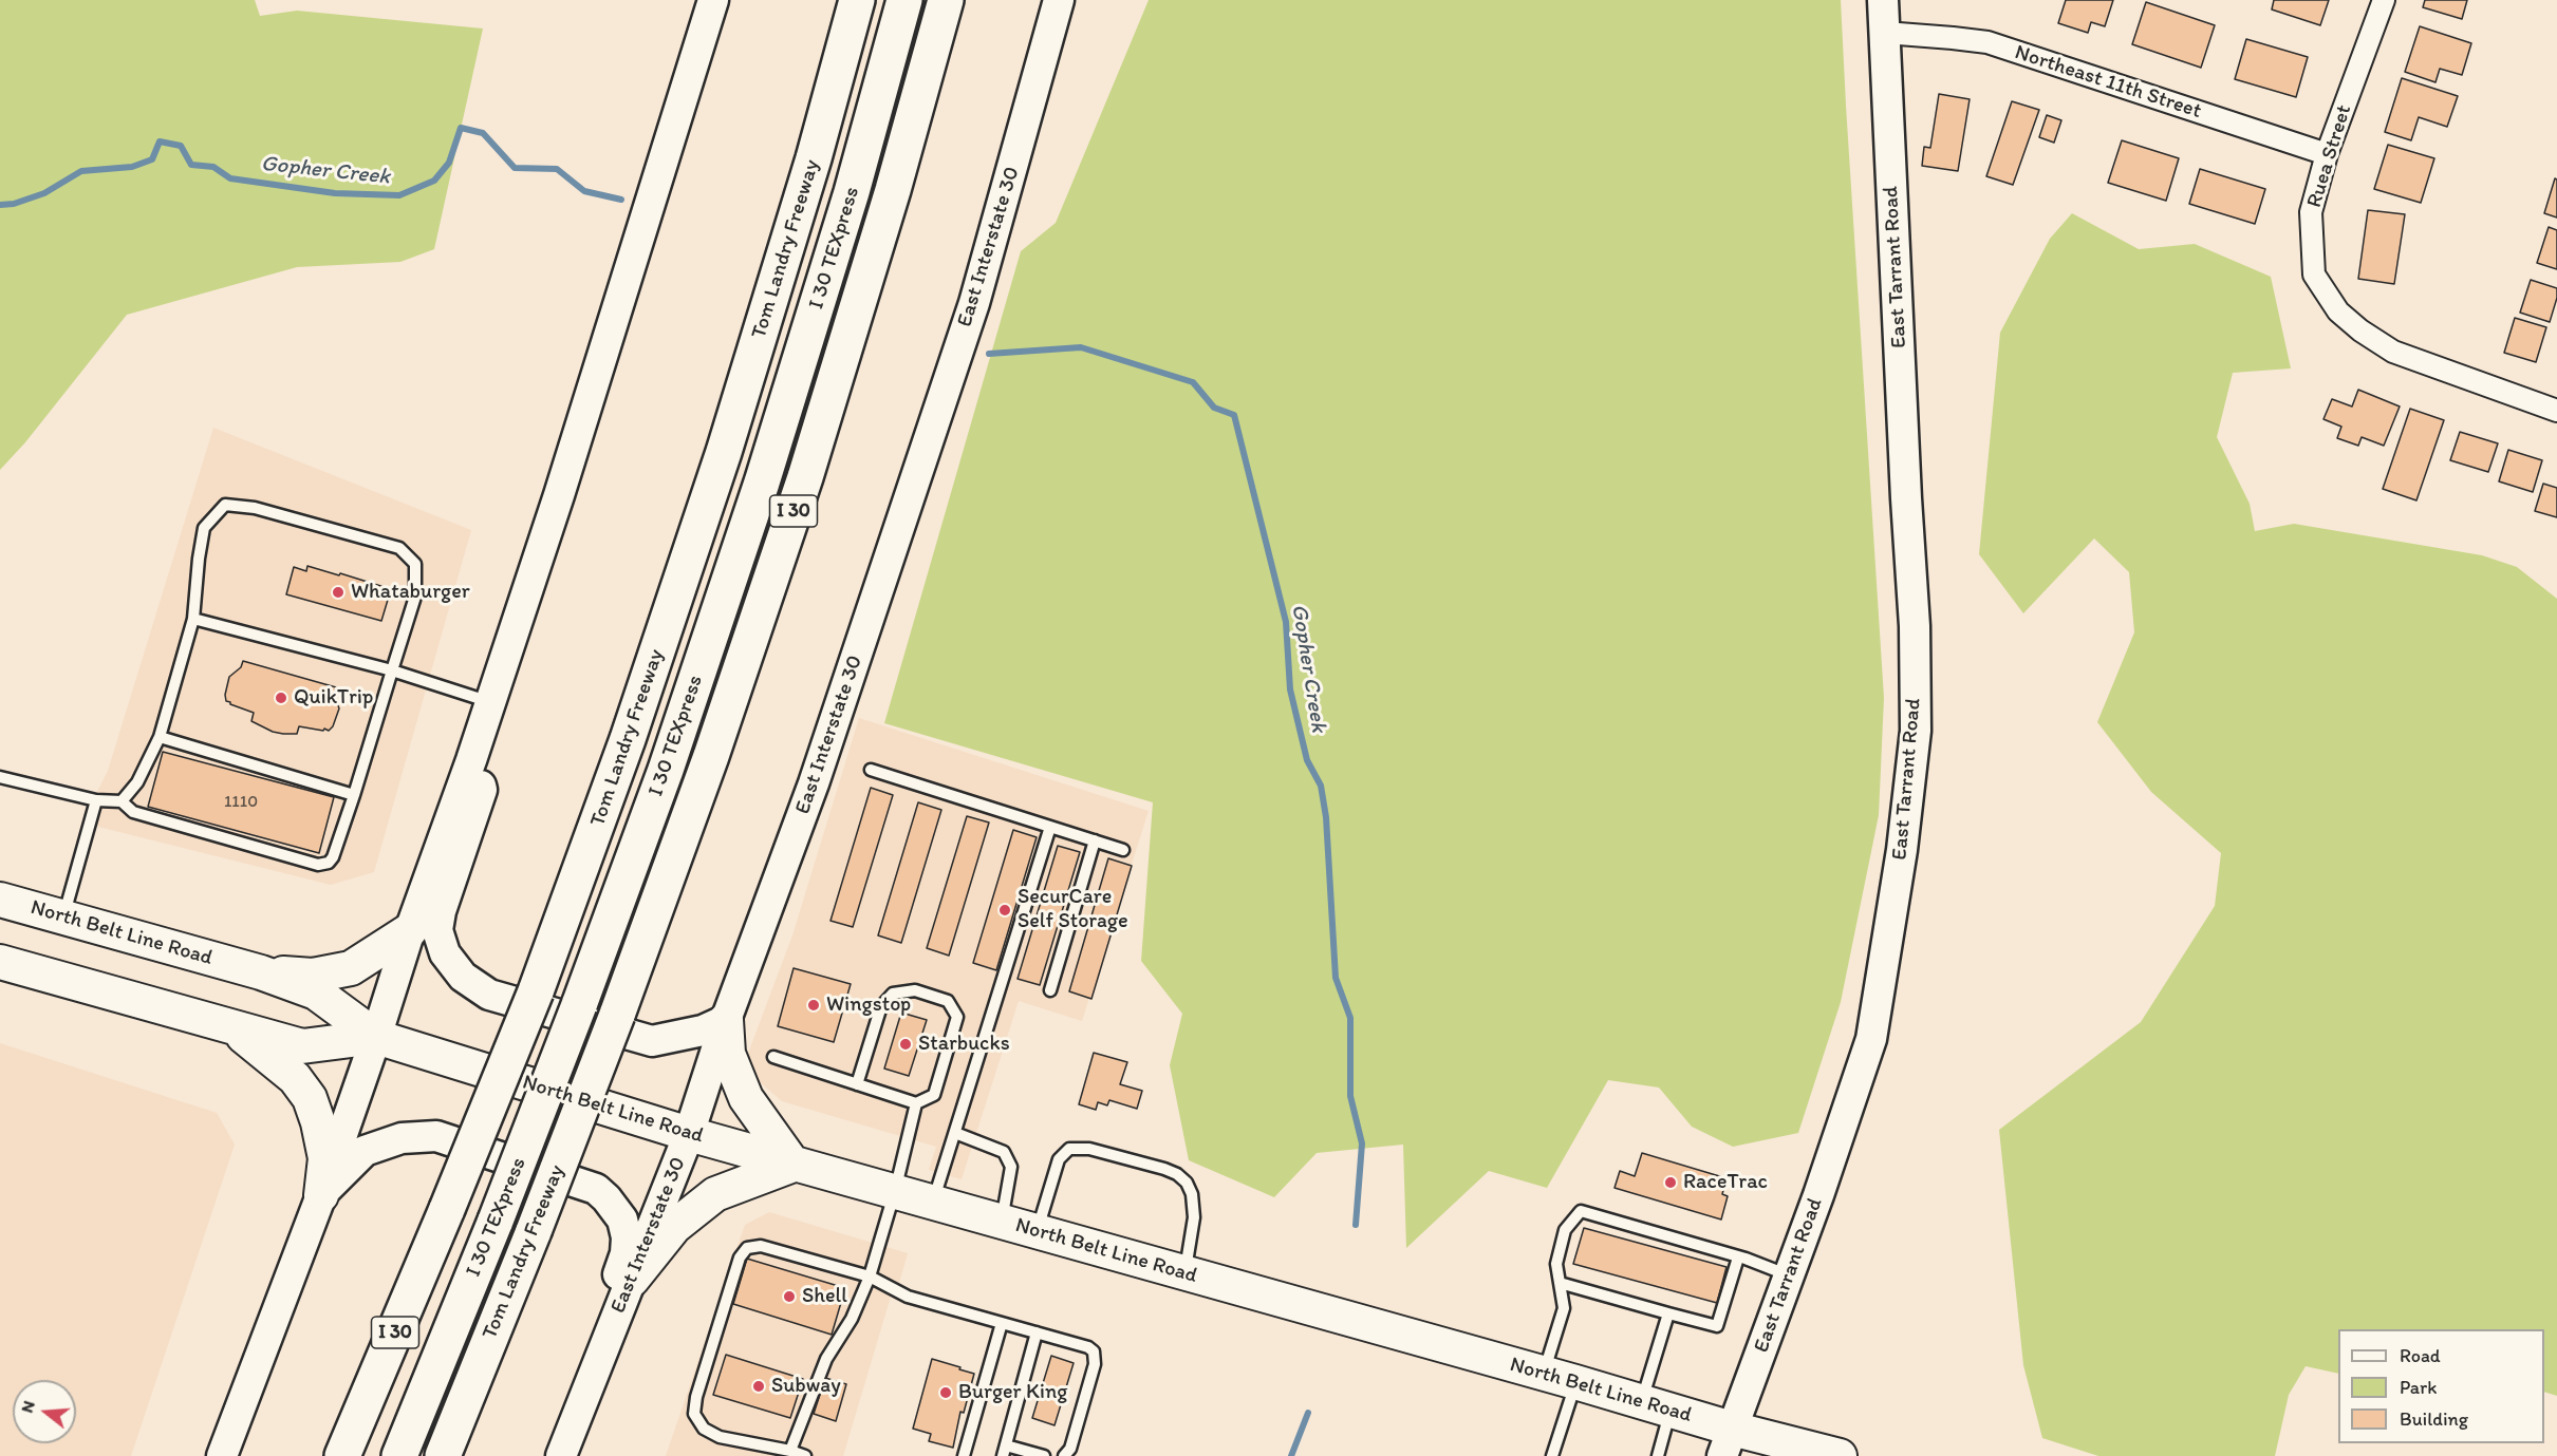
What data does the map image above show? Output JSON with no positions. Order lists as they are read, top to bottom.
{
  "streets": {
    "highway": ["I 30 TEXpress", "Tom Landry Freeway", "I 30"],
    "main road": ["East Interstate 30", "East Tarrant Road", "North Belt Line Road"],
    "street": ["Northeast 11th Street", "Ruea Street"]
  },
  "crossings": [
    ["Northeast 11th Street", "Ruea Street"],
    ["Northeast 11th Street", "East Tarrant Road"],
    ["East Interstate 30", "North Belt Line Road"],
    ["East Tarrant Road", "North Belt Line Road"]
  ],
  "water": ["Gopher Creek"],
  "places": [
    "Whataburger",
    "QuikTrip",
    "SecurCare Self Storage",
    "Wingstop",
    "Starbucks",
    "RaceTrac",
    "Shell",
    "Subway",
    "Burger King"
  ],
  "house_numbers": ["1110"],
  "legend": ["Road", "Park", "Building"],
  "north": "left"
}
